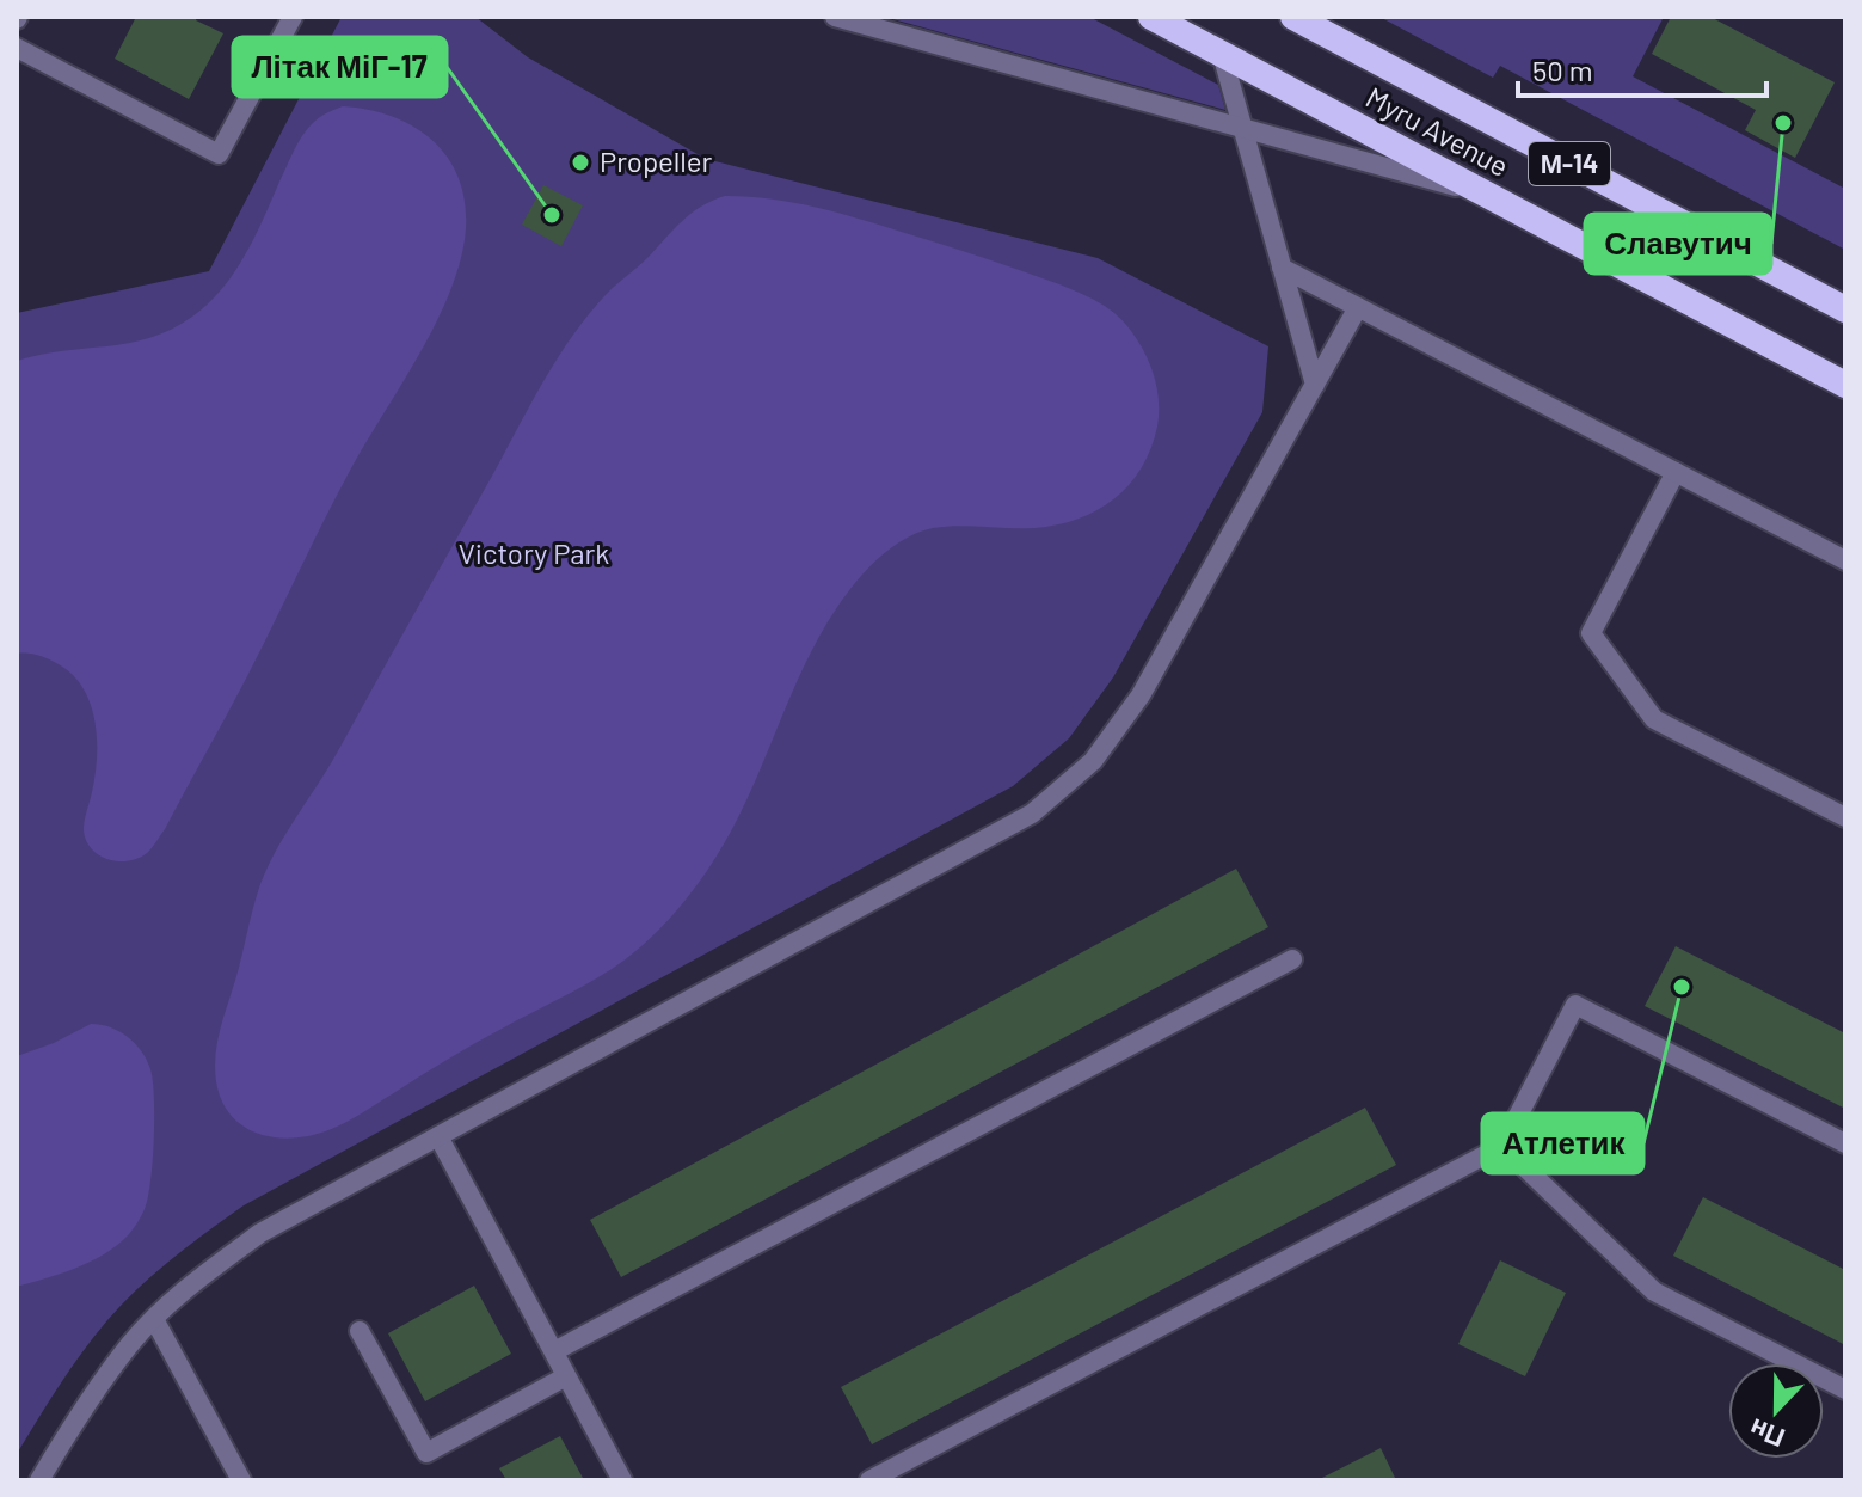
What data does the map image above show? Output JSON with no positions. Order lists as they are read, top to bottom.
{
  "streets": {
    "highway": ["Myru Avenue", "М-14"]
  },
  "parks": ["Victory Park"],
  "places": [
    "Славутич",
    "Propeller",
    "Літак МіГ-17",
    "Атлетик"
  ],
  "scale_bar": "50 m",
  "north": "bottom"
}
